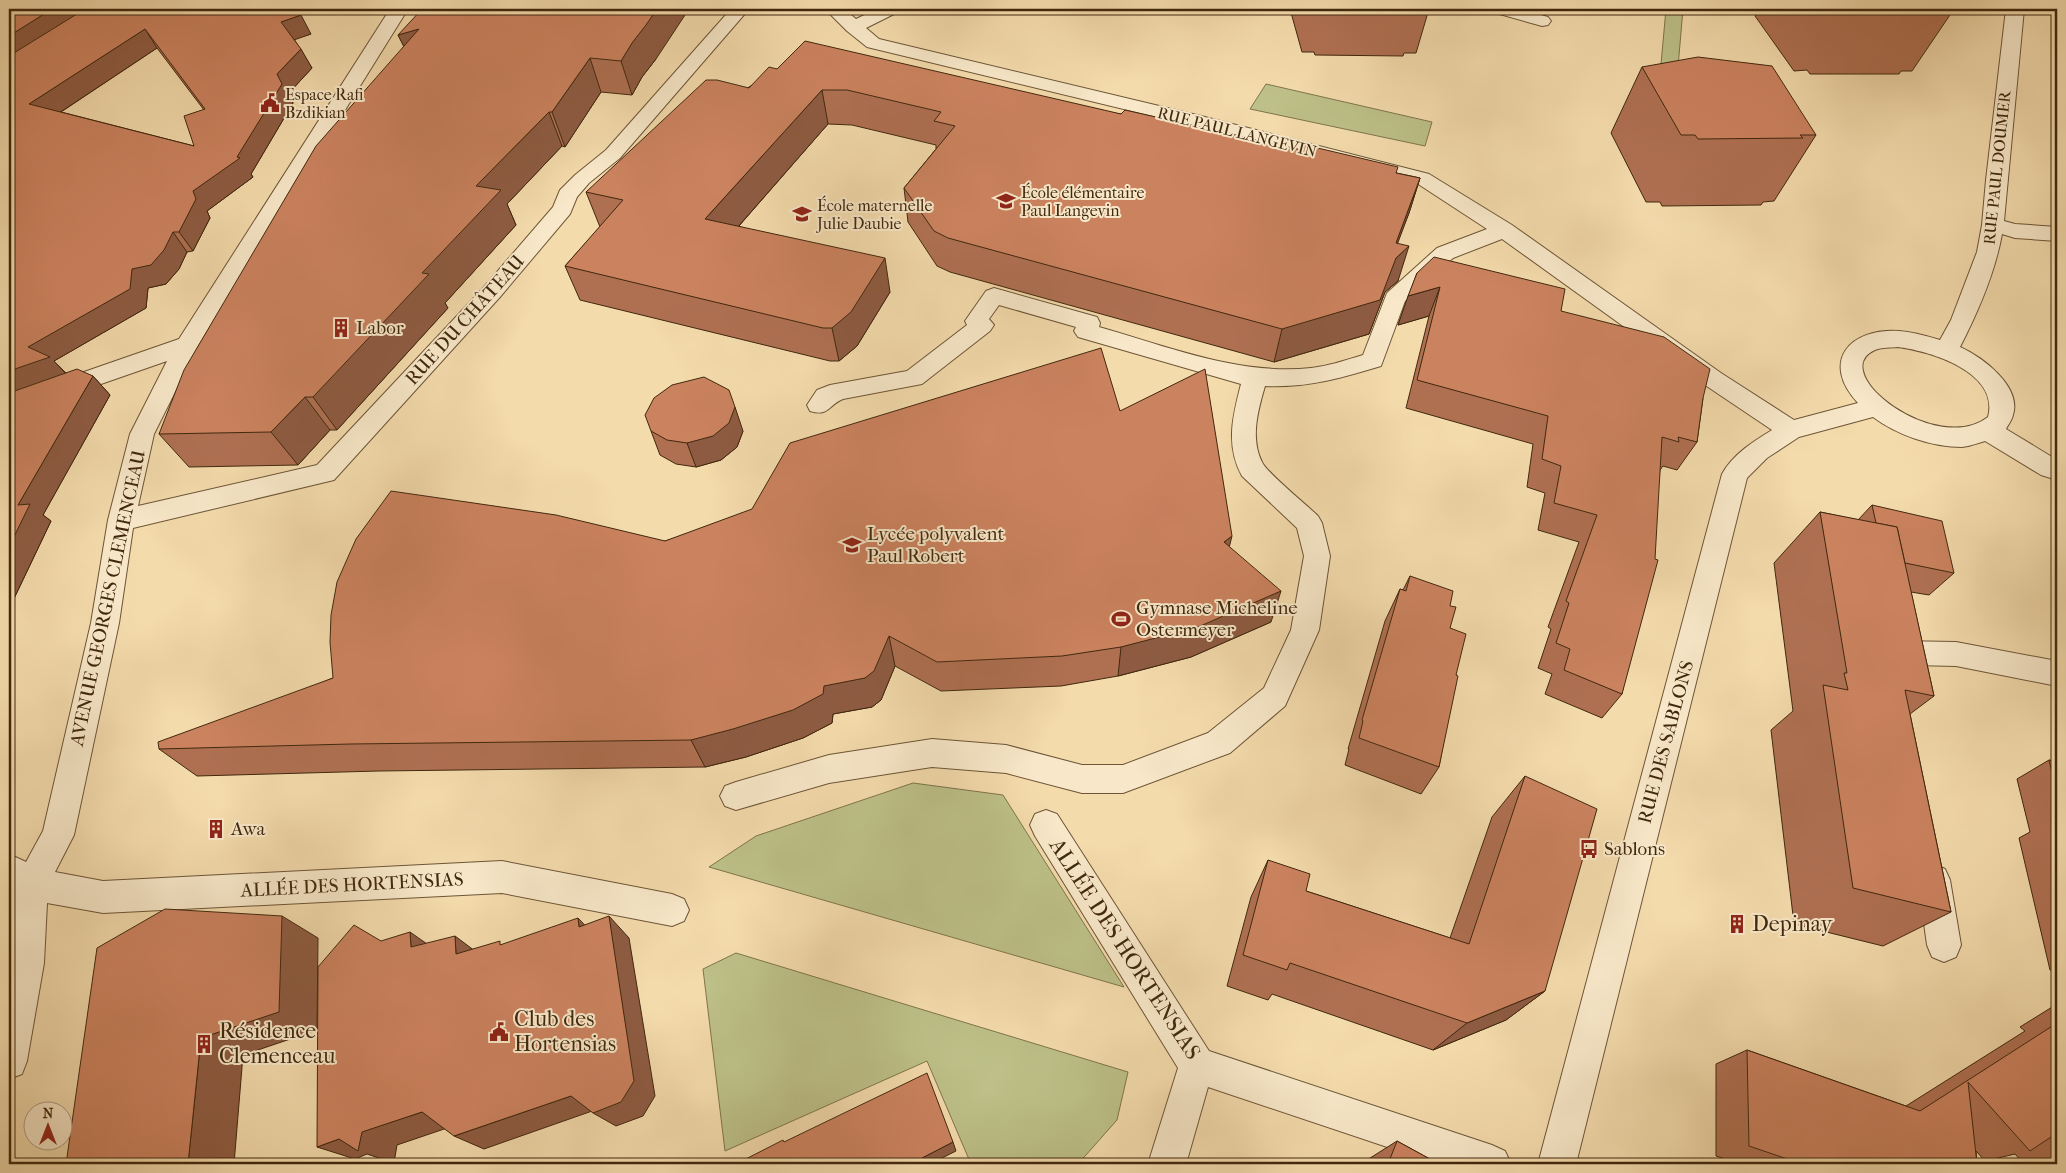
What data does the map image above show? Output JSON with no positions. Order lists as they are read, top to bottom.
{
  "streets": {
    "street": [
      "RUE PAUL LANGEVIN",
      "RUE PAUL DOUMER",
      "RUE DU CHÂTEAU",
      "AVENUE GEORGES CLEMENCEAU",
      "RUE DES SABLONS",
      "ALLÉE DES HORTENSIAS"
    ]
  },
  "crossings": [
    ["RUE PAUL LANGEVIN", "RUE DES SABLONS"],
    ["RUE DU CHÂTEAU", "AVENUE GEORGES CLEMENCEAU"],
    ["AVENUE GEORGES CLEMENCEAU", "ALLÉE DES HORTENSIAS"]
  ],
  "places": {
    "public building": ["Espace Rafi Bzdikian", "Club des Hortensias"],
    "school or university": ["École élémentaire Paul Langevin", "École maternelle Julie Daubie", "Lycée polyvalent Paul Robert"],
    "building": [
      "Labor",
      "Awa",
      "Depinay",
      "Résidence Clemenceau"
    ],
    "sports": ["Gymnase Micheline Ostermeyer"],
    "bus stop": ["Sablons"]
  },
  "north": "top"
}
